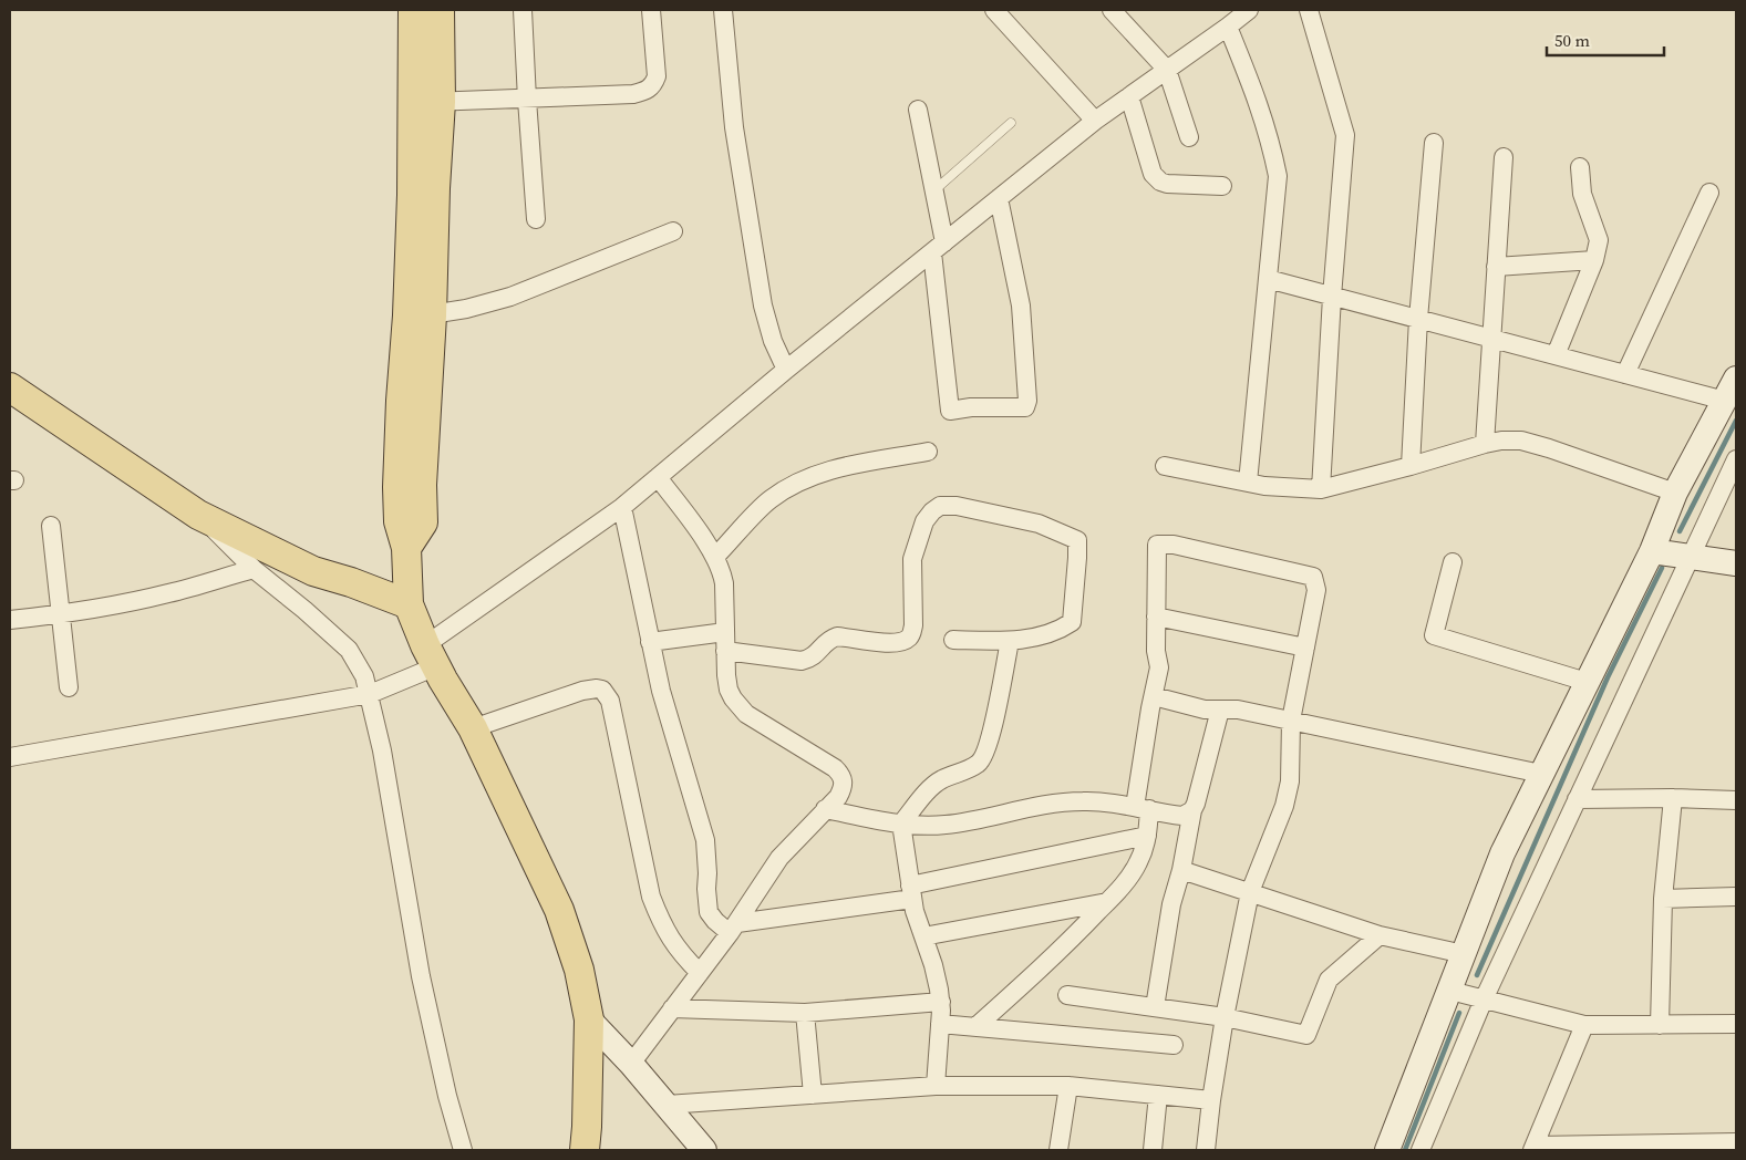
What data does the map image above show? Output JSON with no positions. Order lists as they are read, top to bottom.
{
  "scale_bar": "50 m"
}
